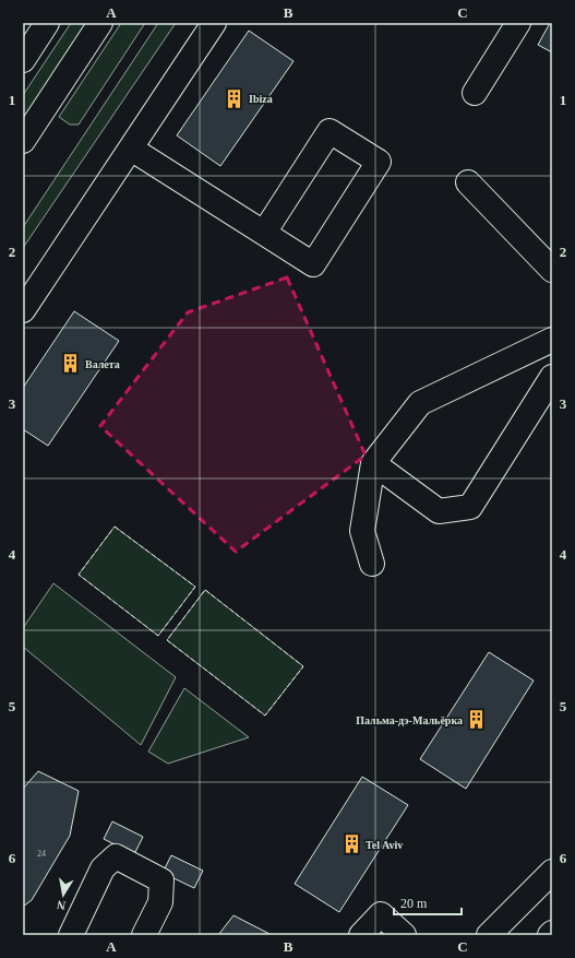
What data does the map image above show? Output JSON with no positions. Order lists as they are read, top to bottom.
{
  "places": {
    "building": [
      "Ibiza",
      "Валета",
      "Пальма-дэ-Мальёрка",
      "Tel Aviv"
    ]
  },
  "house_numbers": ["24"],
  "scale_bar": "20 m",
  "north": "bottom",
  "grid": {
    "columns": ["A", "B", "C"],
    "rows": [
      "1",
      "2",
      "3",
      "4",
      "5",
      "6"
    ]
  }
}
